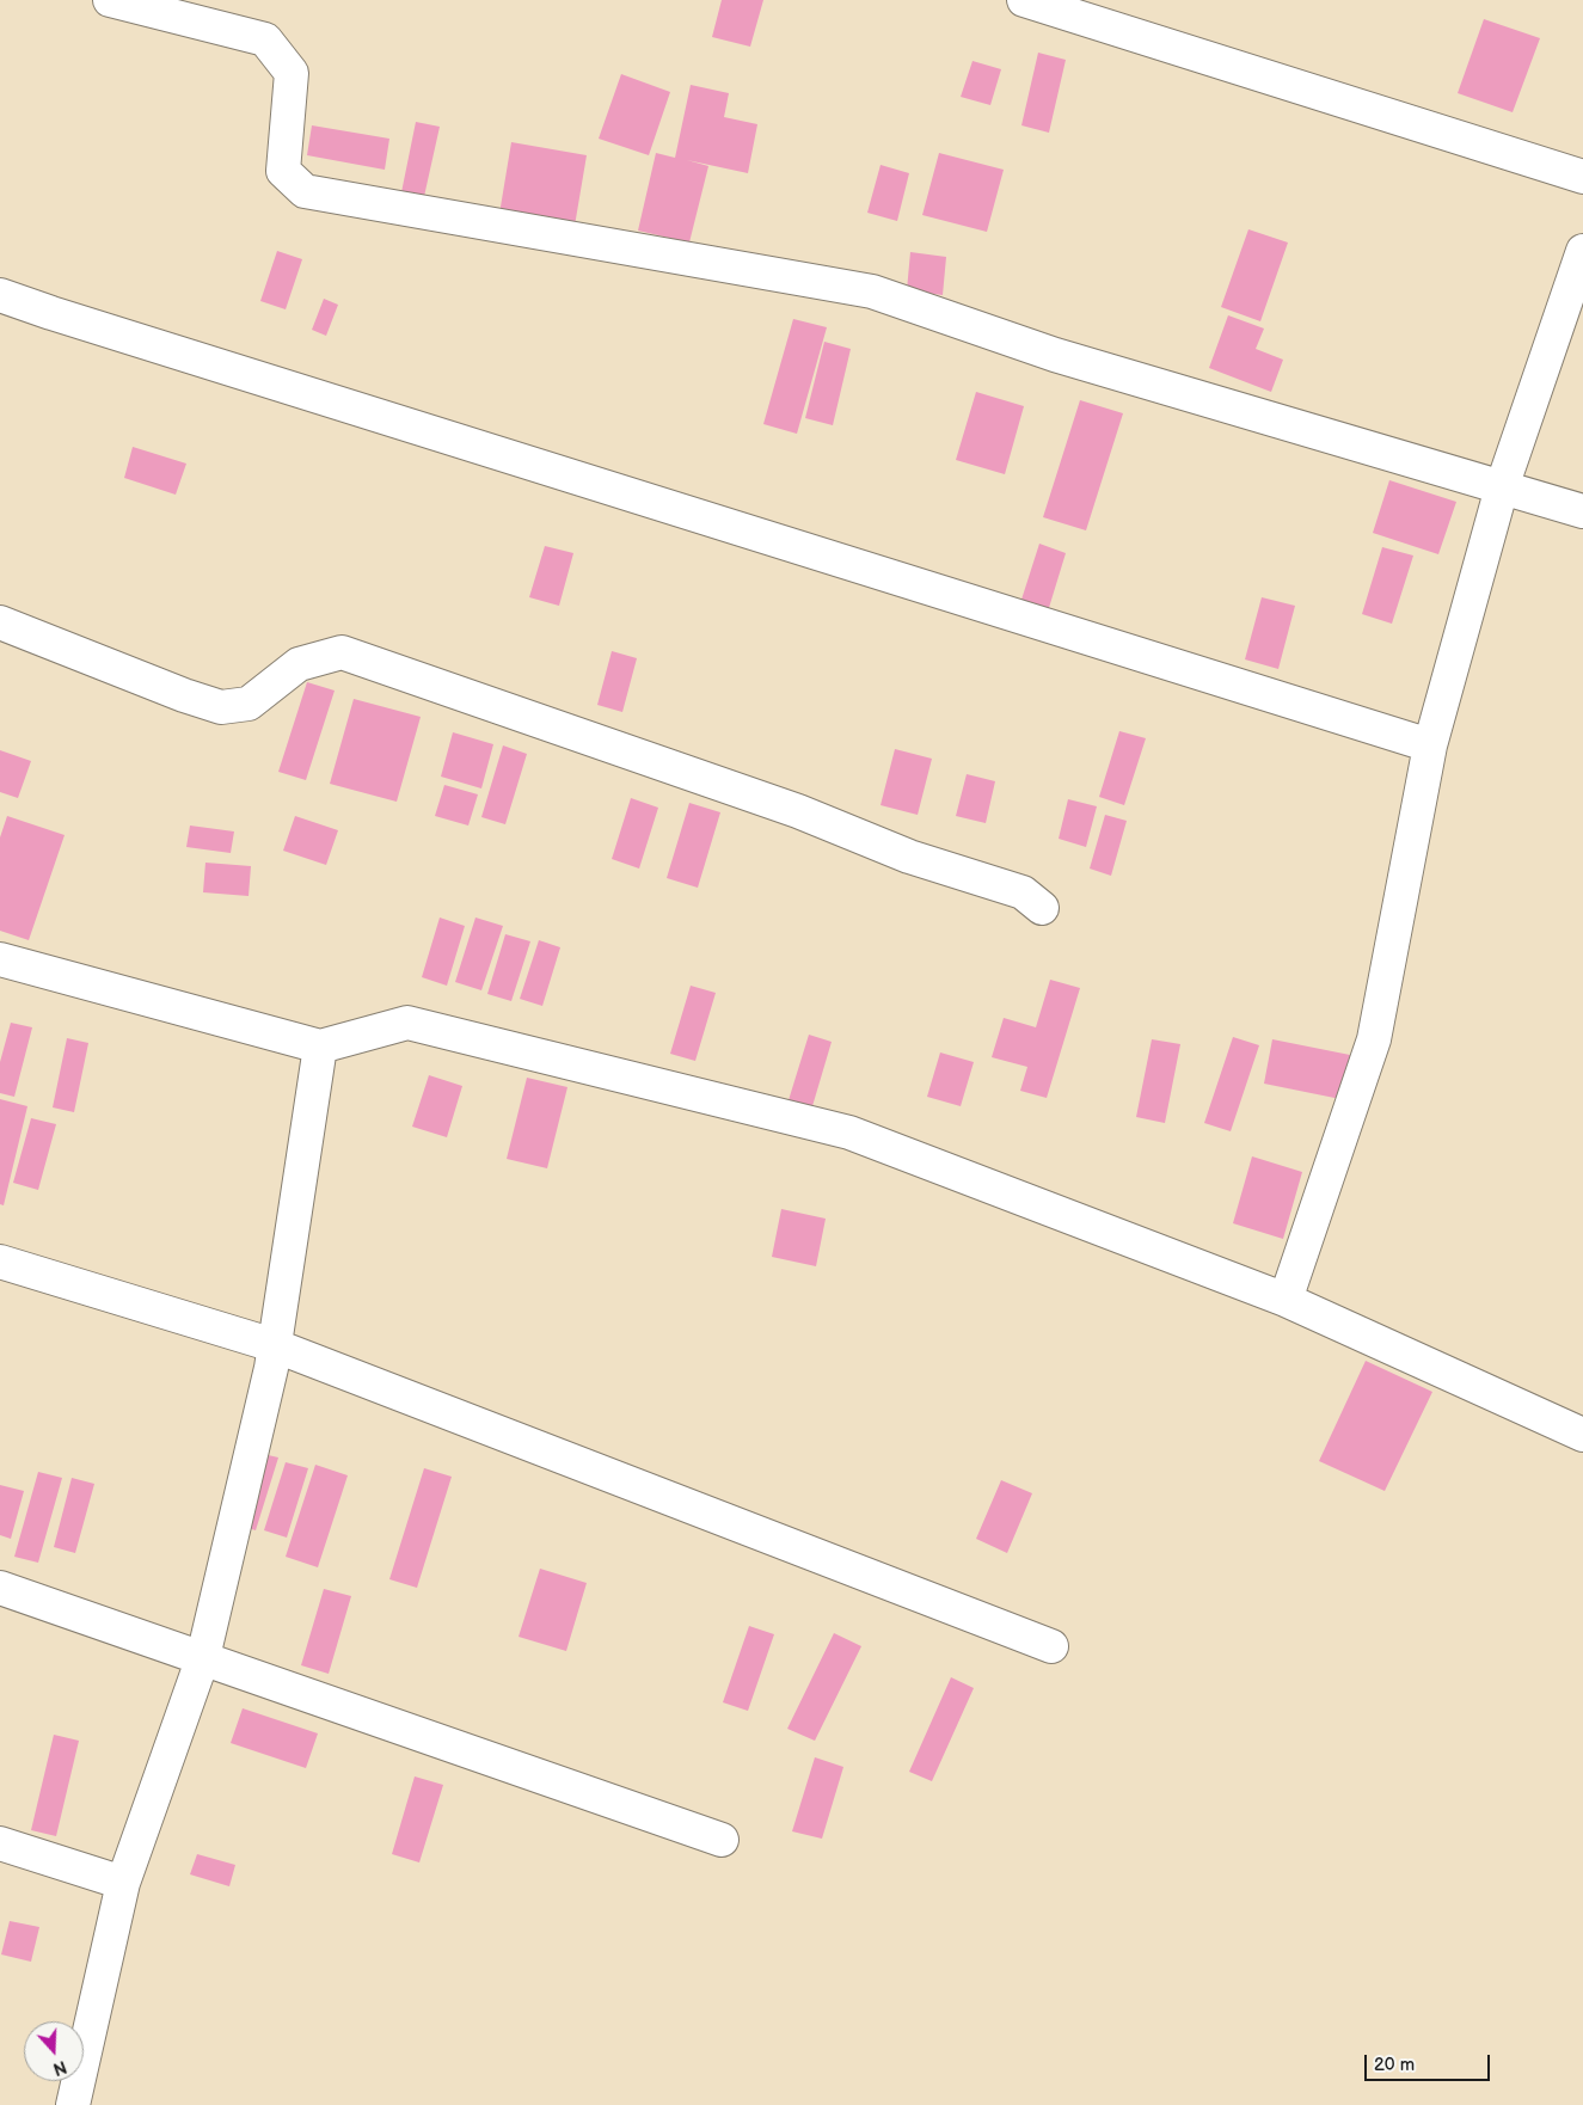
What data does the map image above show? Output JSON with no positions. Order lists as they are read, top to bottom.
{
  "scale_bar": "20 m",
  "north": "bottom"
}
